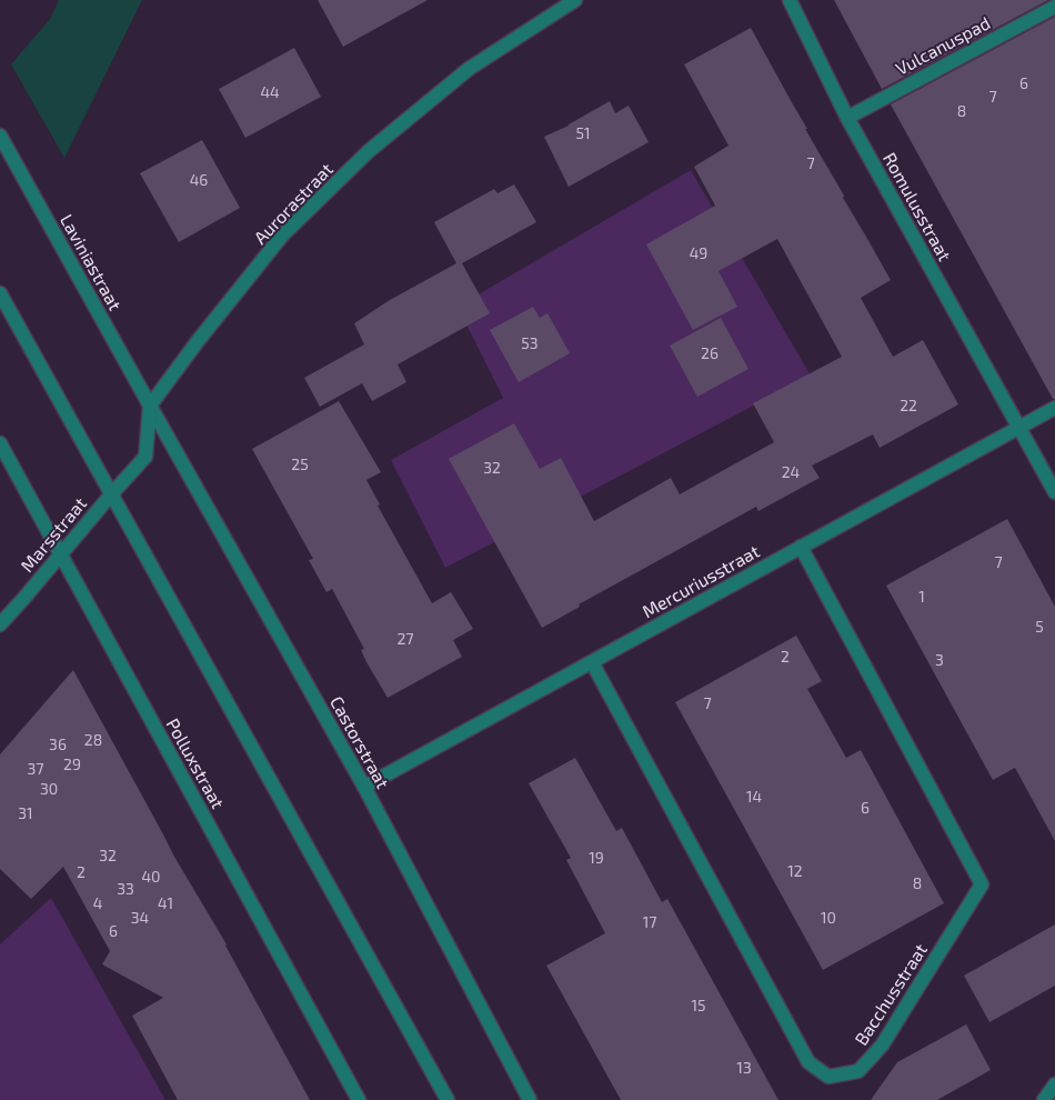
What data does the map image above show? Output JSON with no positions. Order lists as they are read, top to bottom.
{
  "streets": {
    "street": [
      "Vulcanuspad",
      "Aurorastraat",
      "Romulusstraat",
      "Laviniastraat",
      "Marsstraat",
      "Mercuriusstraat",
      "Castorstraat",
      "Polluxstraat",
      "Bacchusstraat"
    ]
  },
  "crossings": [
    ["Vulcanuspad", "Romulusstraat"],
    ["Aurorastraat", "Laviniastraat"],
    ["Aurorastraat", "Castorstraat"],
    ["Romulusstraat", "Mercuriusstraat"],
    ["Laviniastraat", "Castorstraat"],
    ["Marsstraat", "Polluxstraat"],
    ["Mercuriusstraat", "Castorstraat"],
    ["Mercuriusstraat", "Bacchusstraat"]
  ],
  "house_numbers": [
    "6",
    "44",
    "7",
    "8",
    "51",
    "7",
    "46",
    "49",
    "53",
    "26",
    "22",
    "25",
    "32",
    "24",
    "7",
    "1",
    "5",
    "27",
    "2",
    "3",
    "7",
    "28",
    "36",
    "29",
    "37",
    "30",
    "14",
    "6",
    "31",
    "32",
    "19",
    "12",
    "2",
    "40",
    "8",
    "33",
    "4",
    "41",
    "34",
    "10",
    "17",
    "6",
    "15",
    "13"
  ]
}
